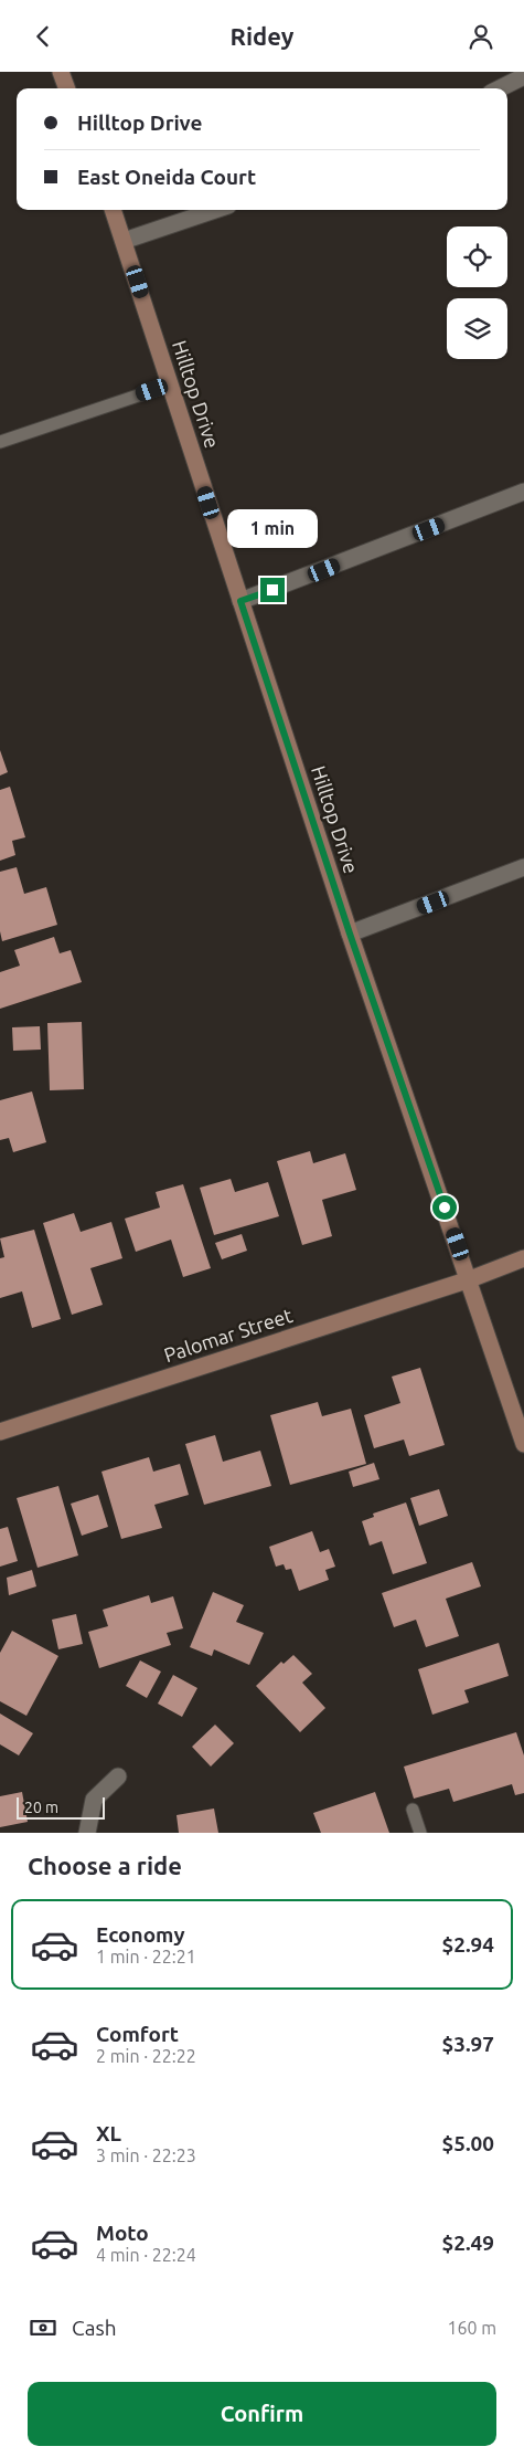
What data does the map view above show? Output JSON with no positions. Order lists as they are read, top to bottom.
{
  "streets": {
    "main road": ["Hilltop Drive", "Palomar Street"]
  },
  "crossings": [
    ["Hilltop Drive", "Palomar Street"]
  ],
  "scale_bar": "20 m",
  "page": {
    "header": "Ridey",
    "banner": ["Hilltop Drive", "East Oneida Court"],
    "bubble": "1 min",
    "scale": "20 m",
    "heading": "Choose a ride",
    "list": [
      {
        "name": "Economy",
        "note": "1 min · 22:21",
        "value": "$2.94"
      },
      {
        "name": "Comfort",
        "note": "2 min · 22:22",
        "value": "$3.97"
      },
      {
        "name": "XL",
        "note": "3 min · 22:23",
        "value": "$5.00"
      },
      {
        "name": "Moto",
        "note": "4 min · 22:24",
        "value": "$2.49"
      }
    ],
    "pay": ["Cash", "160 m"],
    "buttons": "Confirm"
  }
}
